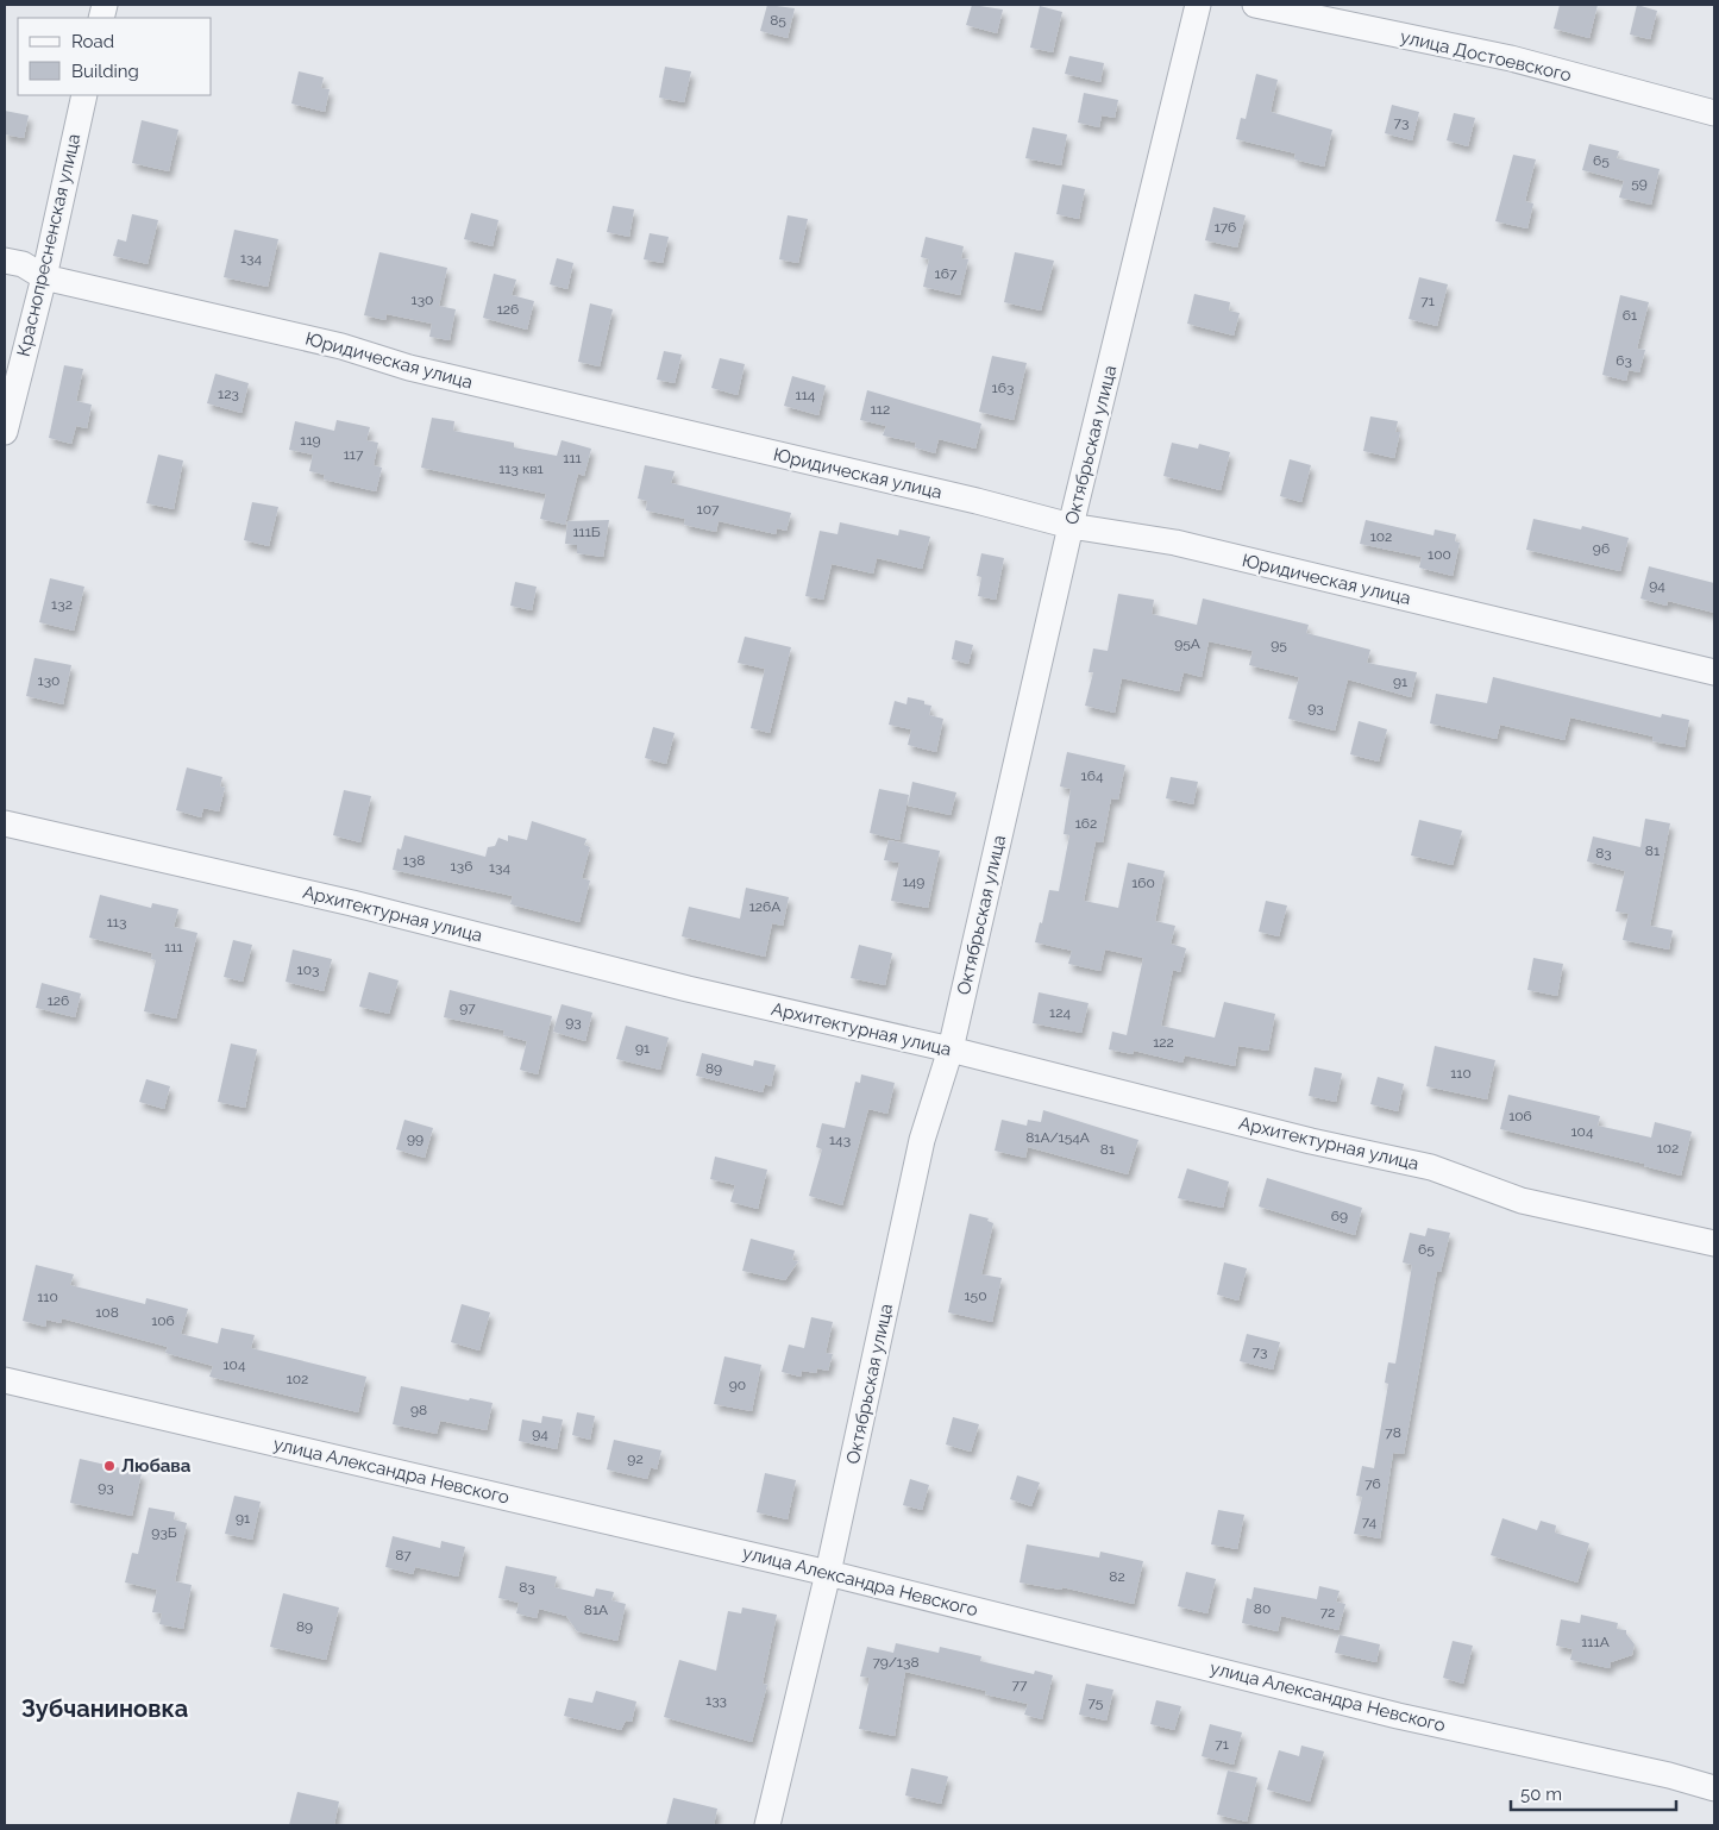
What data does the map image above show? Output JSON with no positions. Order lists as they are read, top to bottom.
{
  "streets": {
    "street": [
      "улица Достоевского",
      "Краснопресненская улица",
      "Юридическая улица",
      "Октябрьская улица",
      "Архитектурная улица",
      "улица Александра Невского"
    ]
  },
  "crossings": [
    ["Краснопресненская улица", "Юридическая улица"],
    ["Юридическая улица", "Октябрьская улица"],
    ["Октябрьская улица", "Архитектурная улица"],
    ["Октябрьская улица", "улица Александра Невского"]
  ],
  "districts": ["Зубчаниновка"],
  "places": ["Любава"],
  "house_numbers": [
    "85",
    "73",
    "65",
    "59",
    "176",
    "134",
    "167",
    "130",
    "71",
    "126",
    "61",
    "63",
    "163",
    "123",
    "114",
    "112",
    "119",
    "117",
    "111",
    "113 кв1",
    "107",
    "111Б",
    "102",
    "96",
    "100",
    "94",
    "132",
    "95А",
    "95",
    "130",
    "91",
    "93",
    "164",
    "162",
    "81",
    "83",
    "138",
    "136",
    "134",
    "149",
    "160",
    "126А",
    "113",
    "111",
    "103",
    "126",
    "97",
    "124",
    "93",
    "122",
    "91",
    "89",
    "110",
    "106",
    "104",
    "81А/154А",
    "99",
    "143",
    "102",
    "81",
    "69",
    "65",
    "150",
    "110",
    "108",
    "106",
    "73",
    "104",
    "102",
    "90",
    "98",
    "78",
    "94",
    "92",
    "76",
    "93",
    "91",
    "74",
    "93Б",
    "87",
    "82",
    "83",
    "80",
    "81А",
    "72",
    "89",
    "111А",
    "79/138",
    "77",
    "133",
    "75",
    "71"
  ],
  "legend": ["Road", "Building"],
  "scale_bar": "50 m"
}
